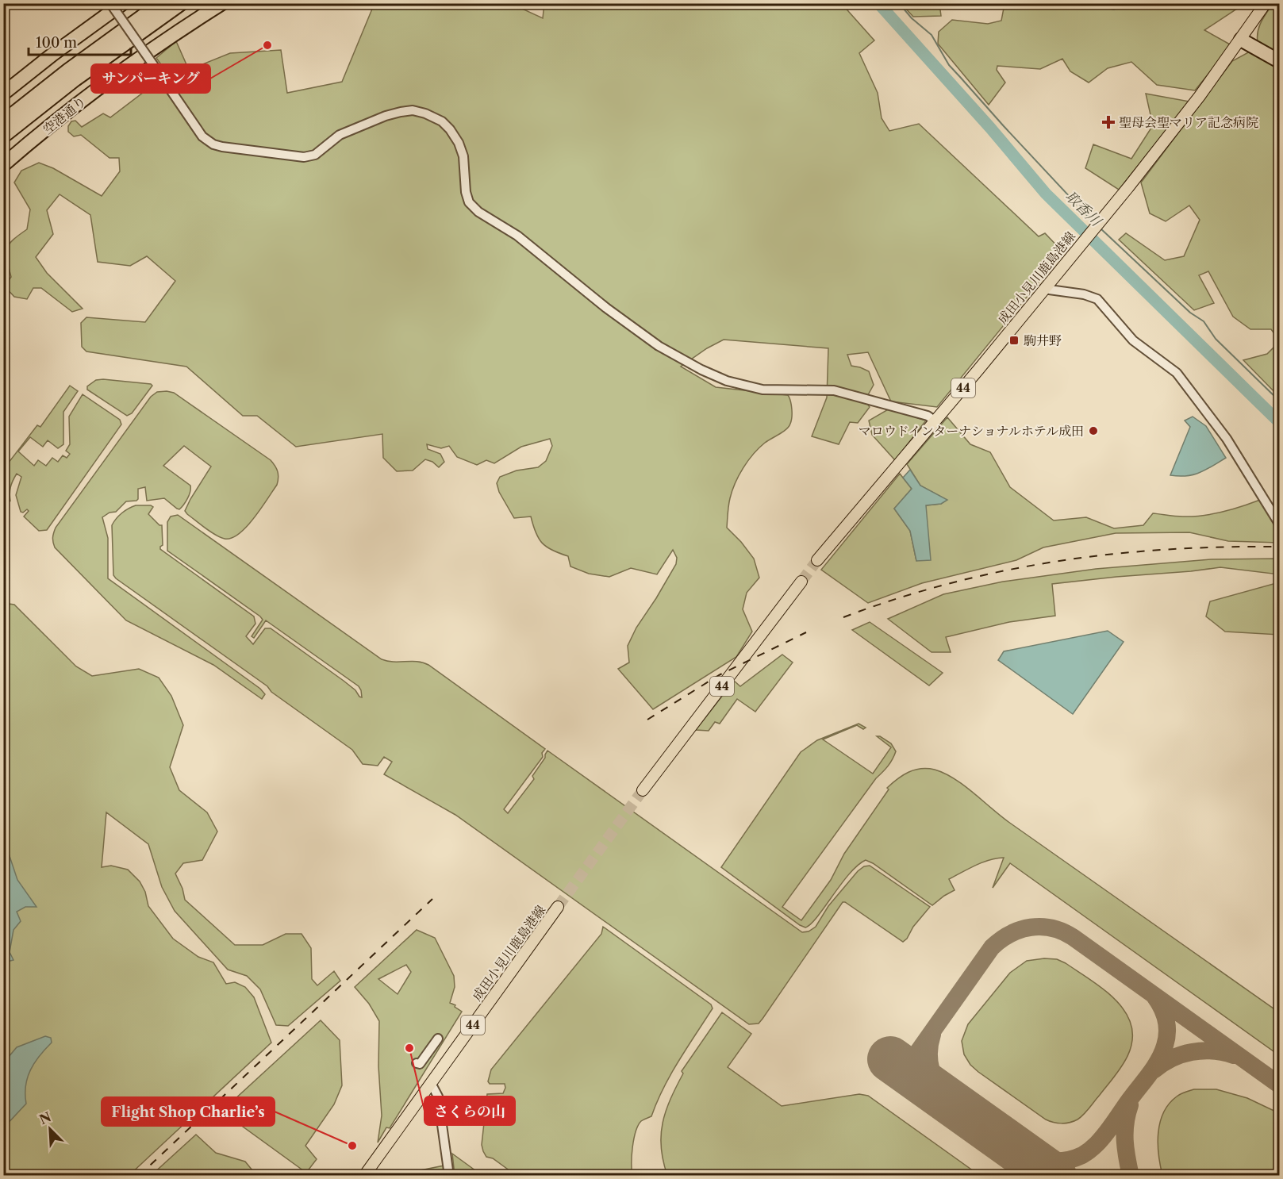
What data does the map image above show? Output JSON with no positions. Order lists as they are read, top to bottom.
{
  "streets": {
    "highway": ["空港通り"],
    "main road": ["成田小見川鹿島港線", "44"]
  },
  "water": ["取香川"],
  "places": {
    "other": [
      "サンパーキング",
      "マロウドインターナショナルホテル成田",
      "さくらの山",
      "Flight Shop Charlie’s"
    ],
    "health": ["聖母会聖マリア記念病院"],
    "transit": ["駒井野"]
  },
  "scale_bar": "100 m",
  "north": "top left"
}
